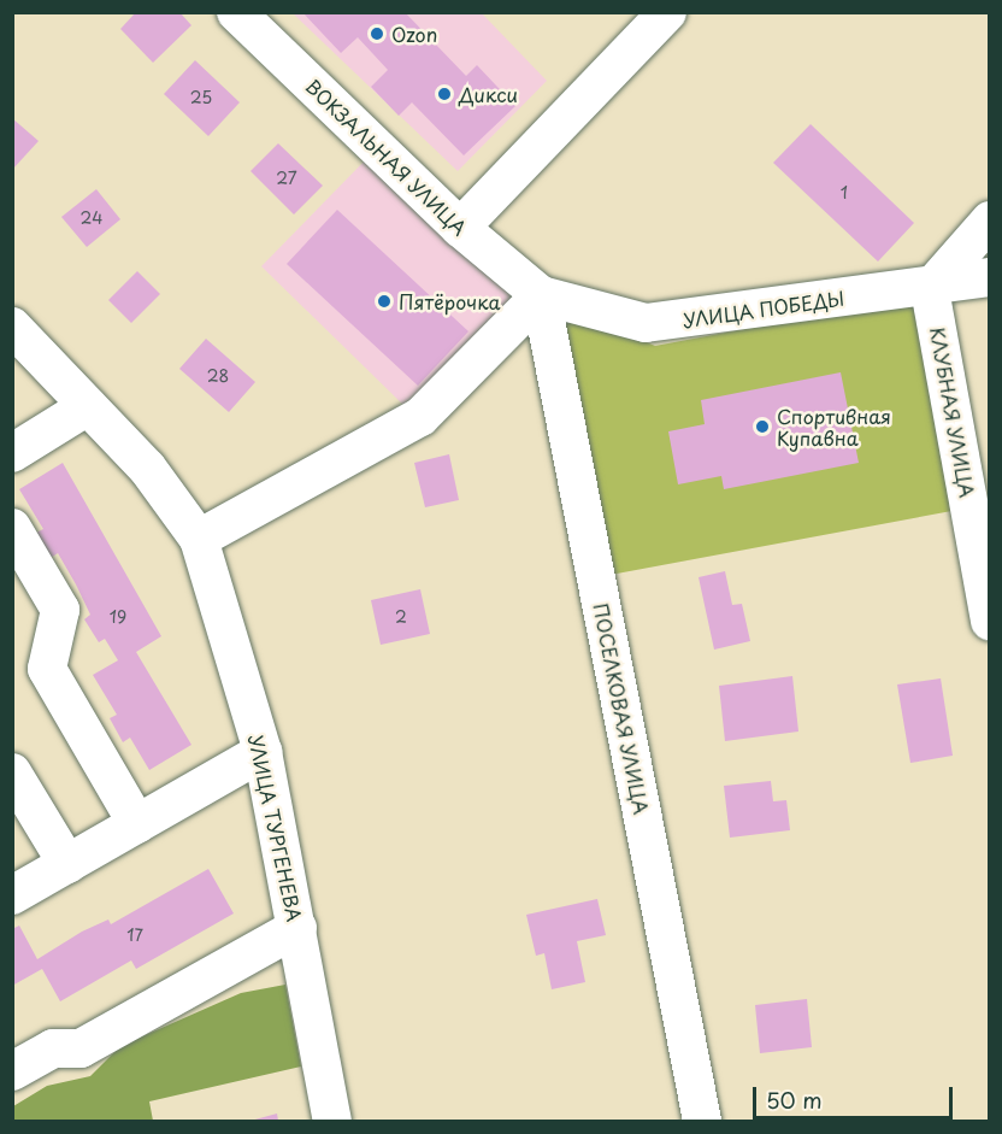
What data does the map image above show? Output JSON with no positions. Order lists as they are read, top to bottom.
{
  "streets": {
    "street": [
      "ВОКЗАЛЬНАЯ УЛИЦА",
      "УЛИЦА ПОБЕДЫ",
      "КЛУБНАЯ УЛИЦА",
      "ПОСЕЛКОВАЯ УЛИЦА",
      "УЛИЦА ТУРГЕНЕВА"
    ]
  },
  "crossings": [
    ["ВОКЗАЛЬНАЯ УЛИЦА", "УЛИЦА ПОБЕДЫ"],
    ["ВОКЗАЛЬНАЯ УЛИЦА", "ПОСЕЛКОВАЯ УЛИЦА"],
    ["УЛИЦА ПОБЕДЫ", "КЛУБНАЯ УЛИЦА"],
    ["УЛИЦА ПОБЕДЫ", "ПОСЕЛКОВАЯ УЛИЦА"]
  ],
  "places": [
    "Ozon",
    "Дикси",
    "Пятёрочка",
    "Спортивная Купавна"
  ],
  "house_numbers": [
    "25",
    "27",
    "1",
    "24",
    "28",
    "19",
    "2",
    "17"
  ],
  "scale_bar": "50 m"
}
